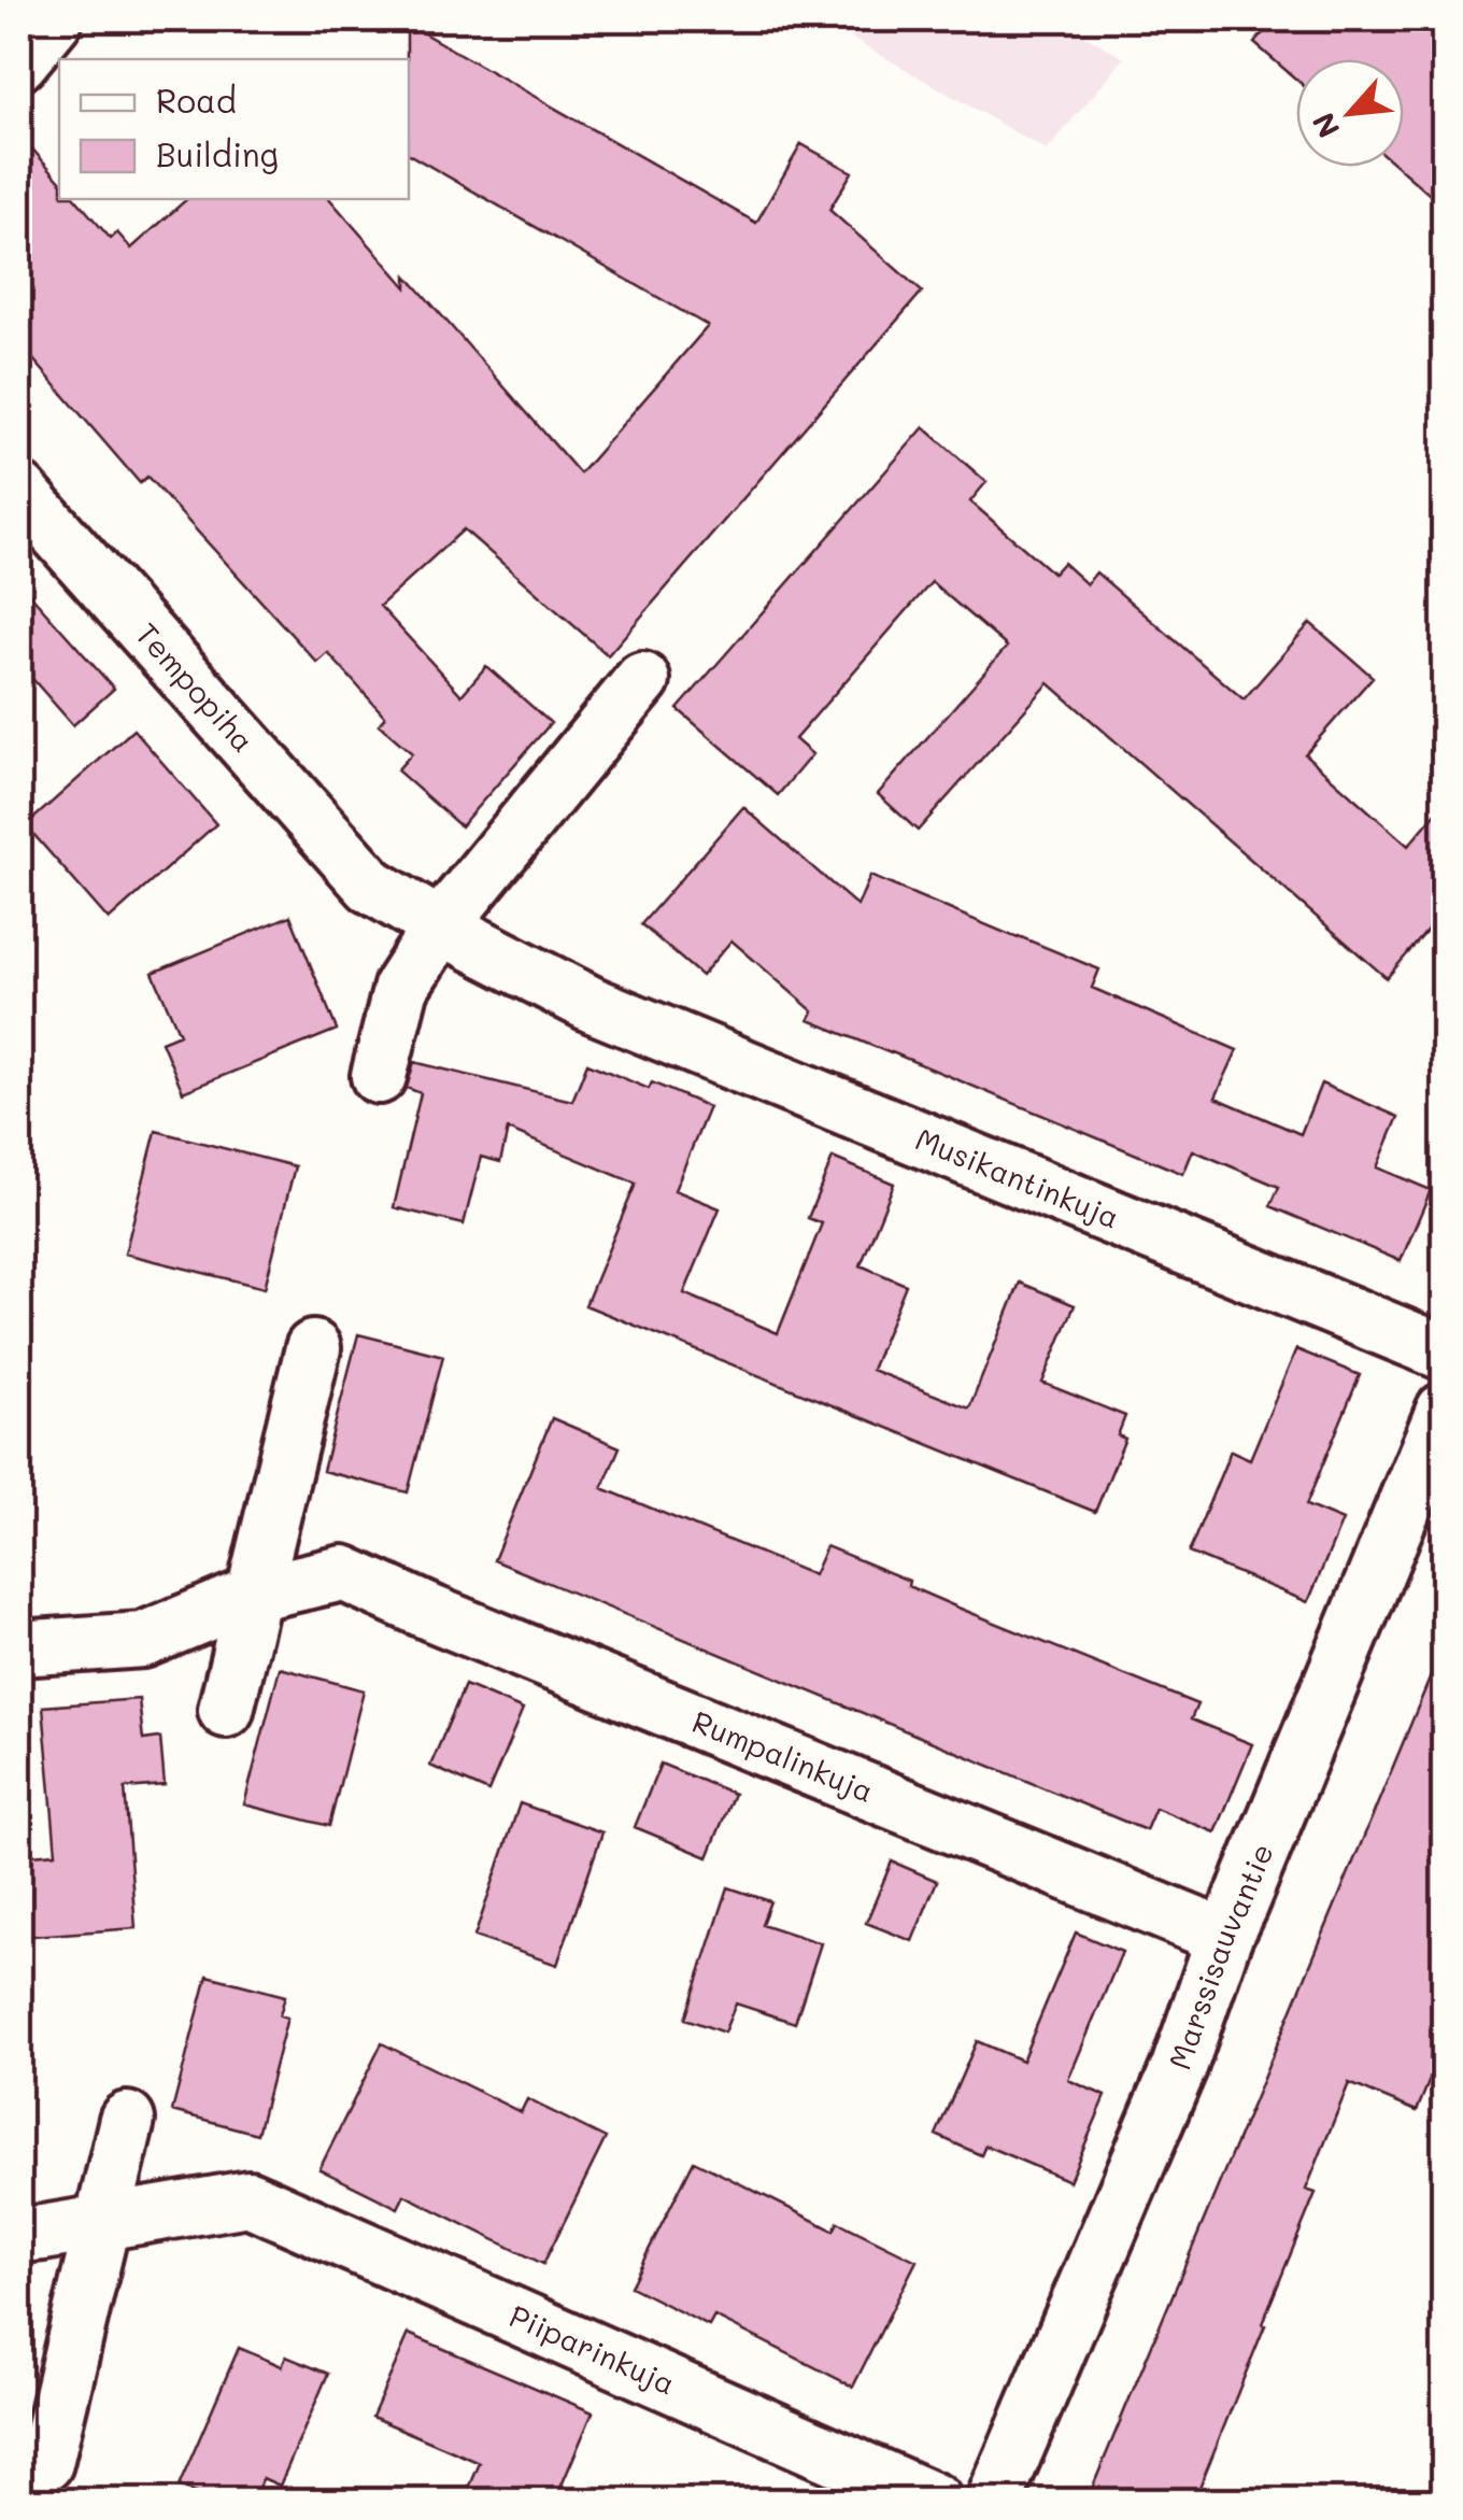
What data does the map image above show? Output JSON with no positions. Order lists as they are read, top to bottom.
{
  "streets": {
    "street": [
      "Tempopiha",
      "Musikantinkuja",
      "Rumpalinkuja",
      "Marssisauvantie",
      "Piiparinkuja"
    ]
  },
  "crossings": [
    ["Tempopiha", "Musikantinkuja"],
    ["Rumpalinkuja", "Marssisauvantie"]
  ],
  "legend": ["Road", "Building"],
  "north": "bottom left"
}
